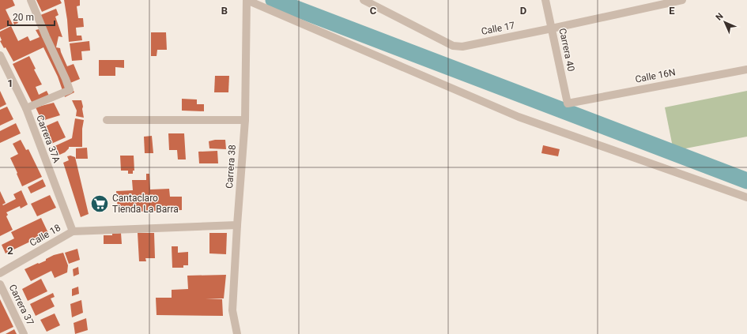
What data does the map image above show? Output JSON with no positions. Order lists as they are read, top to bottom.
{
  "streets": {
    "street": [
      "Calle 17",
      "Carrera 40",
      "Calle 16N",
      "Carrera 37A",
      "Carrera 38",
      "Calle 18",
      "Carrera 37"
    ]
  },
  "crossings": [
    ["Calle 17", "Carrera 40"],
    ["Carrera 40", "Calle 16N"],
    ["Carrera 37A", "Calle 18"],
    ["Carrera 38", "Calle 18"]
  ],
  "places": {
    "supermarket": ["Cantaclaro Tienda La Barra"]
  },
  "scale_bar": "20 m",
  "north": "top left",
  "grid": {
    "columns": [
      "B",
      "C",
      "D",
      "E"
    ],
    "rows": ["1", "2"]
  }
}
